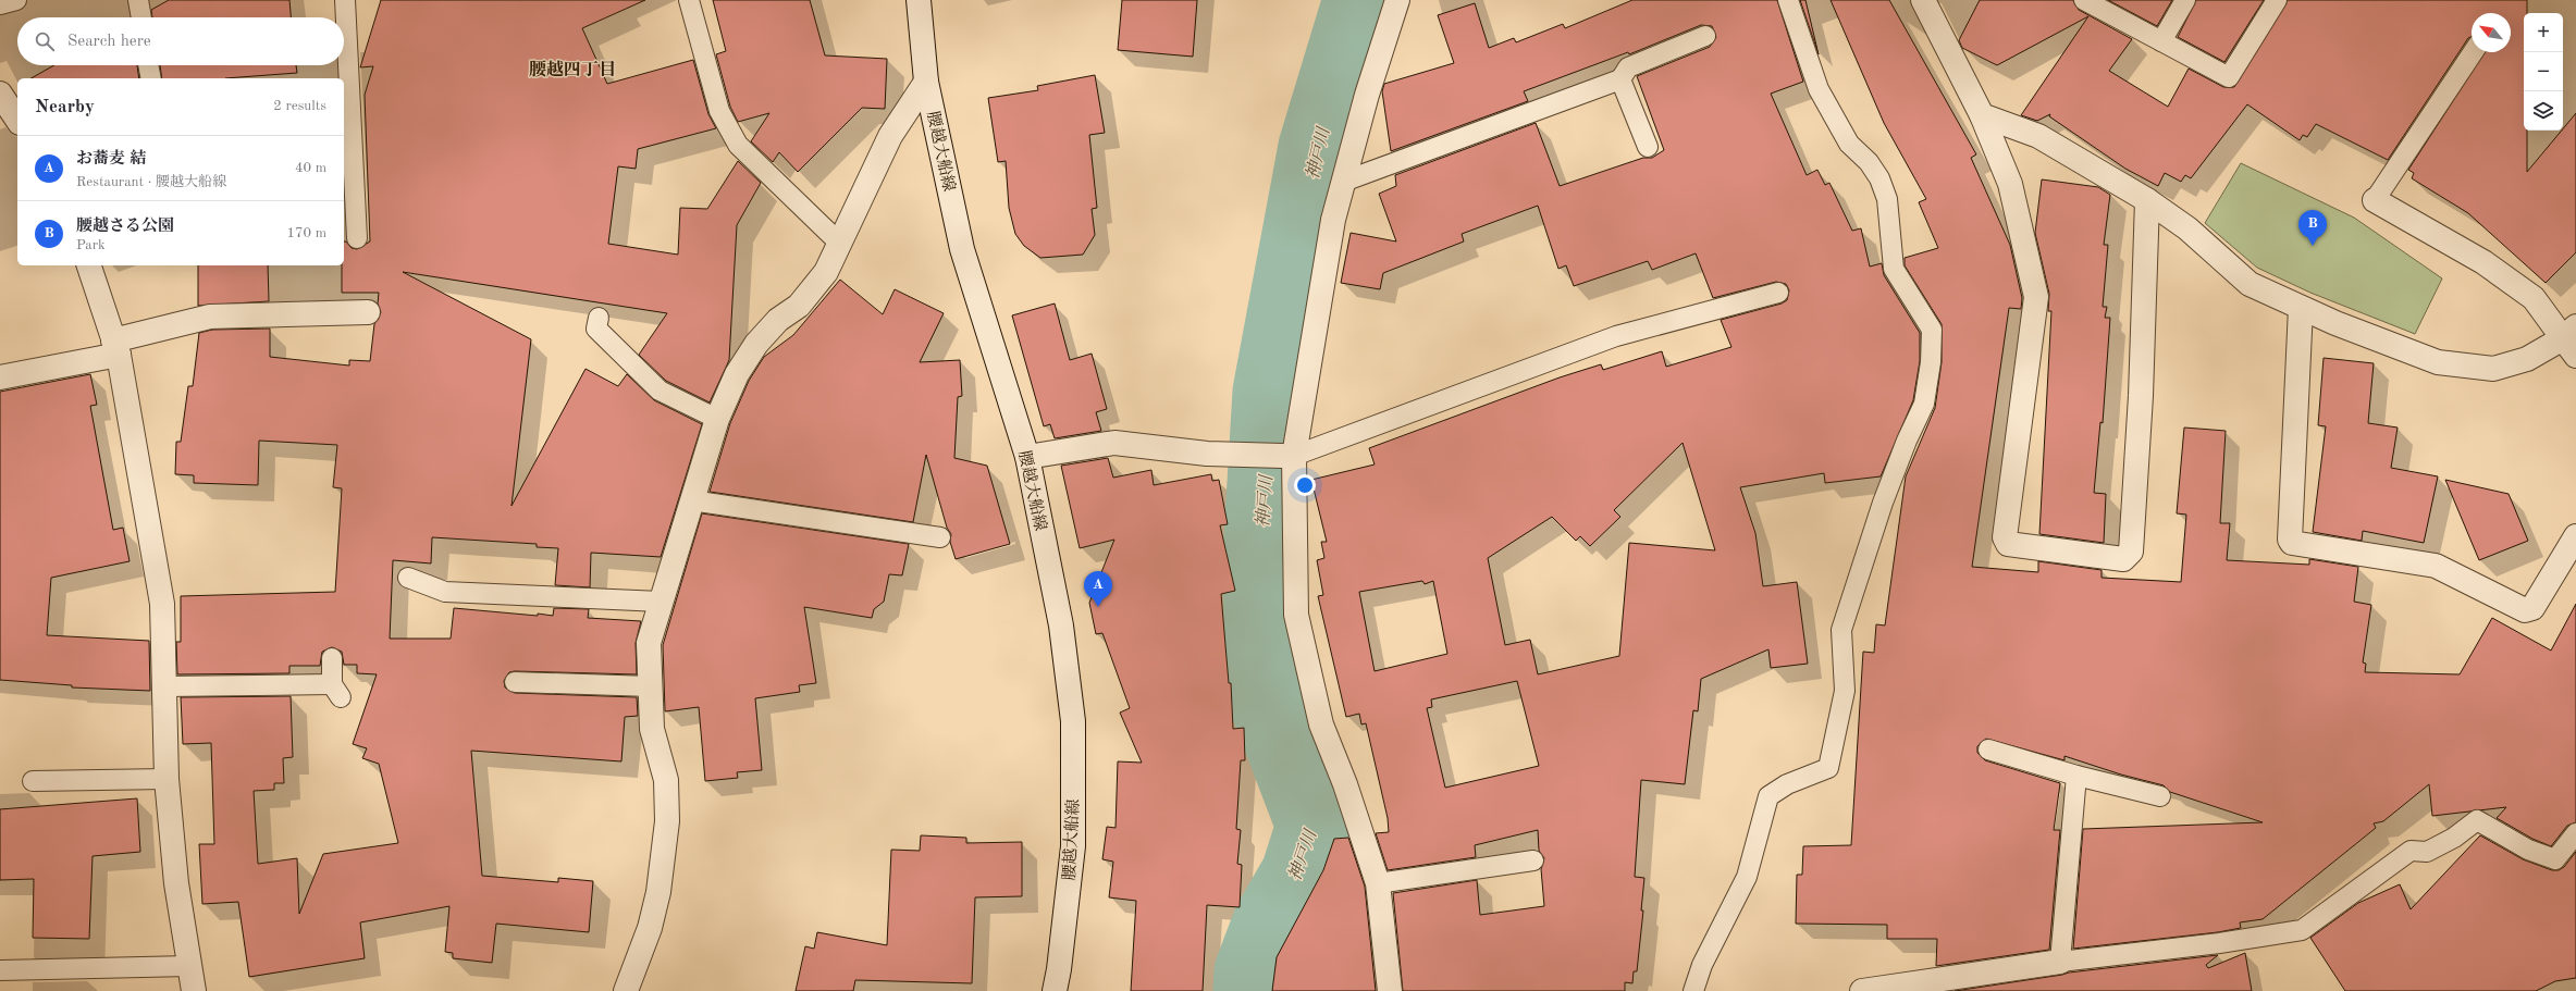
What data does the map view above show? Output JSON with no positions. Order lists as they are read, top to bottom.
{
  "streets": {
    "street": ["腰越大船線"]
  },
  "districts": ["腰越四丁目"],
  "water": ["神戸川"],
  "north": "top left",
  "page": {
    "map_buttons": ["+", "−"],
    "search": "Search here",
    "heading": ["Nearby", "2 results"],
    "list": [
      {
        "mark": "A",
        "name": "お蕎麦 結",
        "note": "Restaurant · 腰越大船線",
        "value": "40 m"
      },
      {
        "mark": "B",
        "name": "腰越さる公園",
        "note": "Park",
        "value": "170 m"
      }
    ],
    "pins": ["B", "A"]
  }
}
